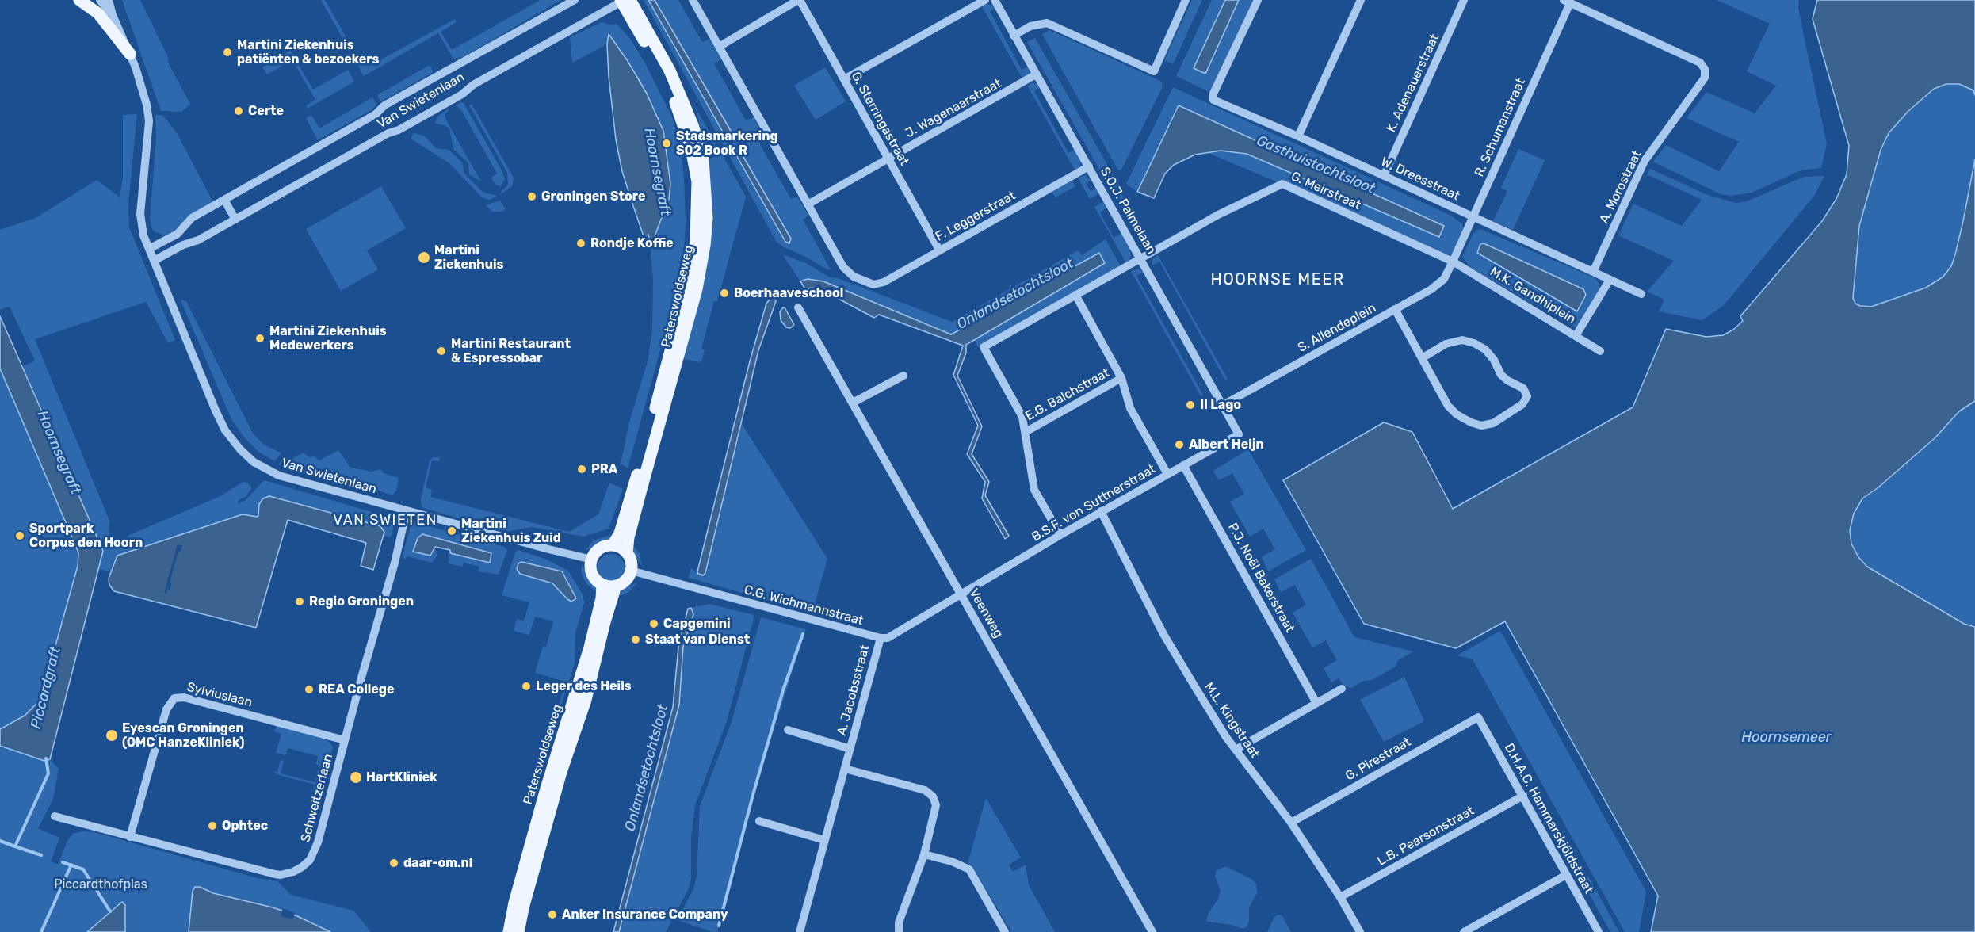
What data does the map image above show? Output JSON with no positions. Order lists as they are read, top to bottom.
{
  "streets": {
    "main road": ["Paterswoldseweg"],
    "street": [
      "K. Adenauerstraat",
      "Van Swietenlaan",
      "J. Wagenaarstraat",
      "G. Sterringastraat",
      "R. Schumanstraat",
      "W. Dreesstraat",
      "A. Morostraat",
      "G. Meirstraat",
      "S.O.J. Palmelaan",
      "F. Leggerstraat",
      "M.K. Gandhiplein",
      "S. Allendeplein",
      "E.G. Balchstraat",
      "B.S.F. von Suttnerstraat",
      "P.J. Noël Bakerstraat",
      "C.G. Wichmannstraat",
      "Veenweg",
      "A. Jacobsstraat",
      "Sylviuslaan",
      "M.L. Kingstraat",
      "G. Pirestraat",
      "Schweitzerlaan",
      "D.H.A.C. Hammarskjöldstraat",
      "L.B. Pearsonstraat"
    ]
  },
  "crossings": [
    ["K. Adenauerstraat", "W. Dreesstraat"],
    ["Van Swietenlaan", "Paterswoldseweg"],
    ["Van Swietenlaan", "C.G. Wichmannstraat"],
    ["Van Swietenlaan", "Schweitzerlaan"],
    ["J. Wagenaarstraat", "G. Sterringastraat"],
    ["J. Wagenaarstraat", "S.O.J. Palmelaan"],
    ["J. Wagenaarstraat", "F. Leggerstraat"],
    ["G. Sterringastraat", "F. Leggerstraat"],
    ["R. Schumanstraat", "W. Dreesstraat"],
    ["R. Schumanstraat", "A. Morostraat"],
    ["R. Schumanstraat", "G. Meirstraat"],
    ["R. Schumanstraat", "M.K. Gandhiplein"],
    ["R. Schumanstraat", "S. Allendeplein"],
    ["W. Dreesstraat", "A. Morostraat"],
    ["G. Meirstraat", "S.O.J. Palmelaan"],
    ["G. Meirstraat", "M.K. Gandhiplein"],
    ["G. Meirstraat", "S. Allendeplein"],
    ["G. Meirstraat", "E.G. Balchstraat"],
    ["S.O.J. Palmelaan", "F. Leggerstraat"],
    ["S.O.J. Palmelaan", "S. Allendeplein"],
    ["S.O.J. Palmelaan", "E.G. Balchstraat"],
    ["S.O.J. Palmelaan", "B.S.F. von Suttnerstraat"],
    ["M.K. Gandhiplein", "S. Allendeplein"],
    ["Paterswoldseweg", "C.G. Wichmannstraat"],
    ["E.G. Balchstraat", "B.S.F. von Suttnerstraat"],
    ["B.S.F. von Suttnerstraat", "P.J. Noël Bakerstraat"],
    ["B.S.F. von Suttnerstraat", "Veenweg"],
    ["B.S.F. von Suttnerstraat", "M.L. Kingstraat"],
    ["C.G. Wichmannstraat", "A. Jacobsstraat"],
    ["Sylviuslaan", "Schweitzerlaan"],
    ["M.L. Kingstraat", "G. Pirestraat"],
    ["M.L. Kingstraat", "L.B. Pearsonstraat"],
    ["G. Pirestraat", "D.H.A.C. Hammarskjöldstraat"],
    ["D.H.A.C. Hammarskjöldstraat", "L.B. Pearsonstraat"]
  ],
  "districts": ["HOORNSE MEER", "VAN SWIETEN"],
  "water": [
    "Gasthuistochtsloot",
    "Hoornsegraft",
    "Onlandsetochtsloot",
    "Piccardgraft",
    "Hoornsemeer"
  ],
  "parks": ["Piccardthofplas"],
  "places": [
    "Martini Ziekenhuis patiënten & bezoekers",
    "Certe",
    "Stadsmarkering S02 Book R",
    "Groningen Store",
    "Rondje Koffie",
    "Martini Ziekenhuis",
    "Boerhaaveschool",
    "Martini Ziekenhuis Medewerkers",
    "Martini Restaurant & Espressobar",
    "Il Lago",
    "Albert Heijn",
    "PRA",
    "Martini Ziekenhuis Zuid",
    "Sportpark Corpus den Hoorn",
    "Regio Groningen",
    "Capgemini",
    "Staat van Dienst",
    "Leger des Heils",
    "REA College",
    "Eyescan Groningen (OMC HanzeKliniek)",
    "HartKliniek",
    "Ophtec",
    "daar-om.nl",
    "Anker Insurance Company"
  ]
}
